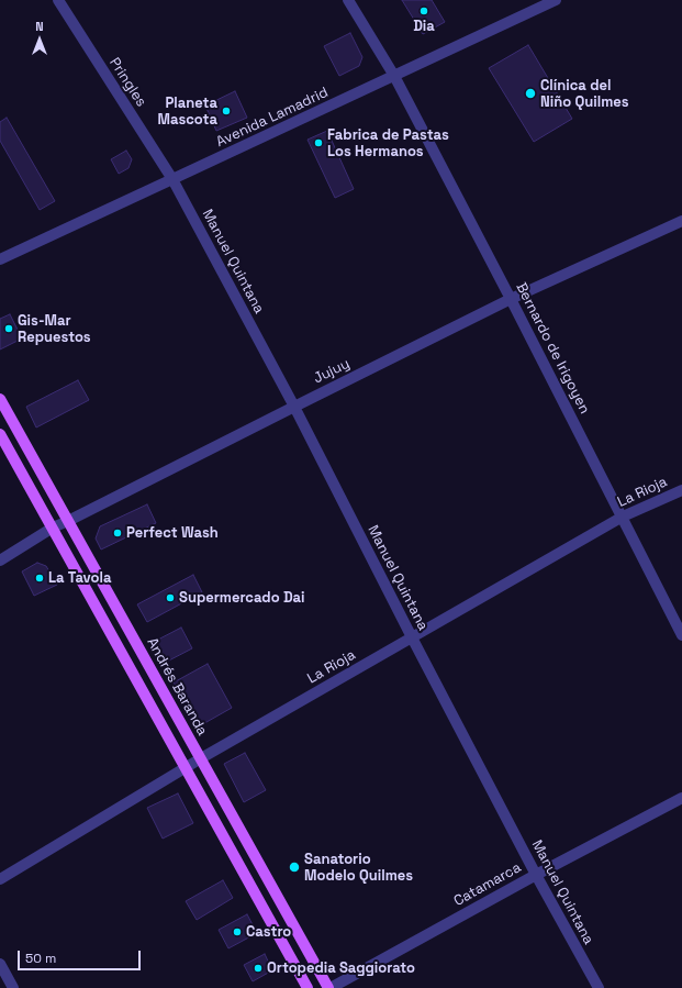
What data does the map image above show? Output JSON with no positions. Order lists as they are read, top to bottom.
{
  "streets": {
    "main road": ["Andrés Baranda"],
    "street": [
      "Pringles",
      "Avenida Lamadrid",
      "Manuel Quintana",
      "Bernardo de Irigoyen",
      "Jujuy",
      "La Rioja",
      "Catamarca"
    ]
  },
  "crossings": [
    ["Pringles", "Avenida Lamadrid"],
    ["Pringles", "Manuel Quintana"],
    ["Avenida Lamadrid", "Manuel Quintana"],
    ["Avenida Lamadrid", "Bernardo de Irigoyen"],
    ["Manuel Quintana", "Jujuy"],
    ["Manuel Quintana", "La Rioja"],
    ["Manuel Quintana", "Catamarca"],
    ["Bernardo de Irigoyen", "Jujuy"],
    ["Bernardo de Irigoyen", "La Rioja"],
    ["Jujuy", "Andrés Baranda"],
    ["La Rioja", "Andrés Baranda"],
    ["Andrés Baranda", "Catamarca"]
  ],
  "places": [
    "Dia",
    "Clínica del Niño Quilmes",
    "Planeta Mascota",
    "Fabrica de Pastas Los Hermanos",
    "Gis-Mar Repuestos",
    "Perfect Wash",
    "La Tavola",
    "Supermercado Dai",
    "Sanatorio Modelo Quilmes",
    "Castro",
    "Ortopedia Saggiorato"
  ],
  "scale_bar": "50 m",
  "north": "top"
}
